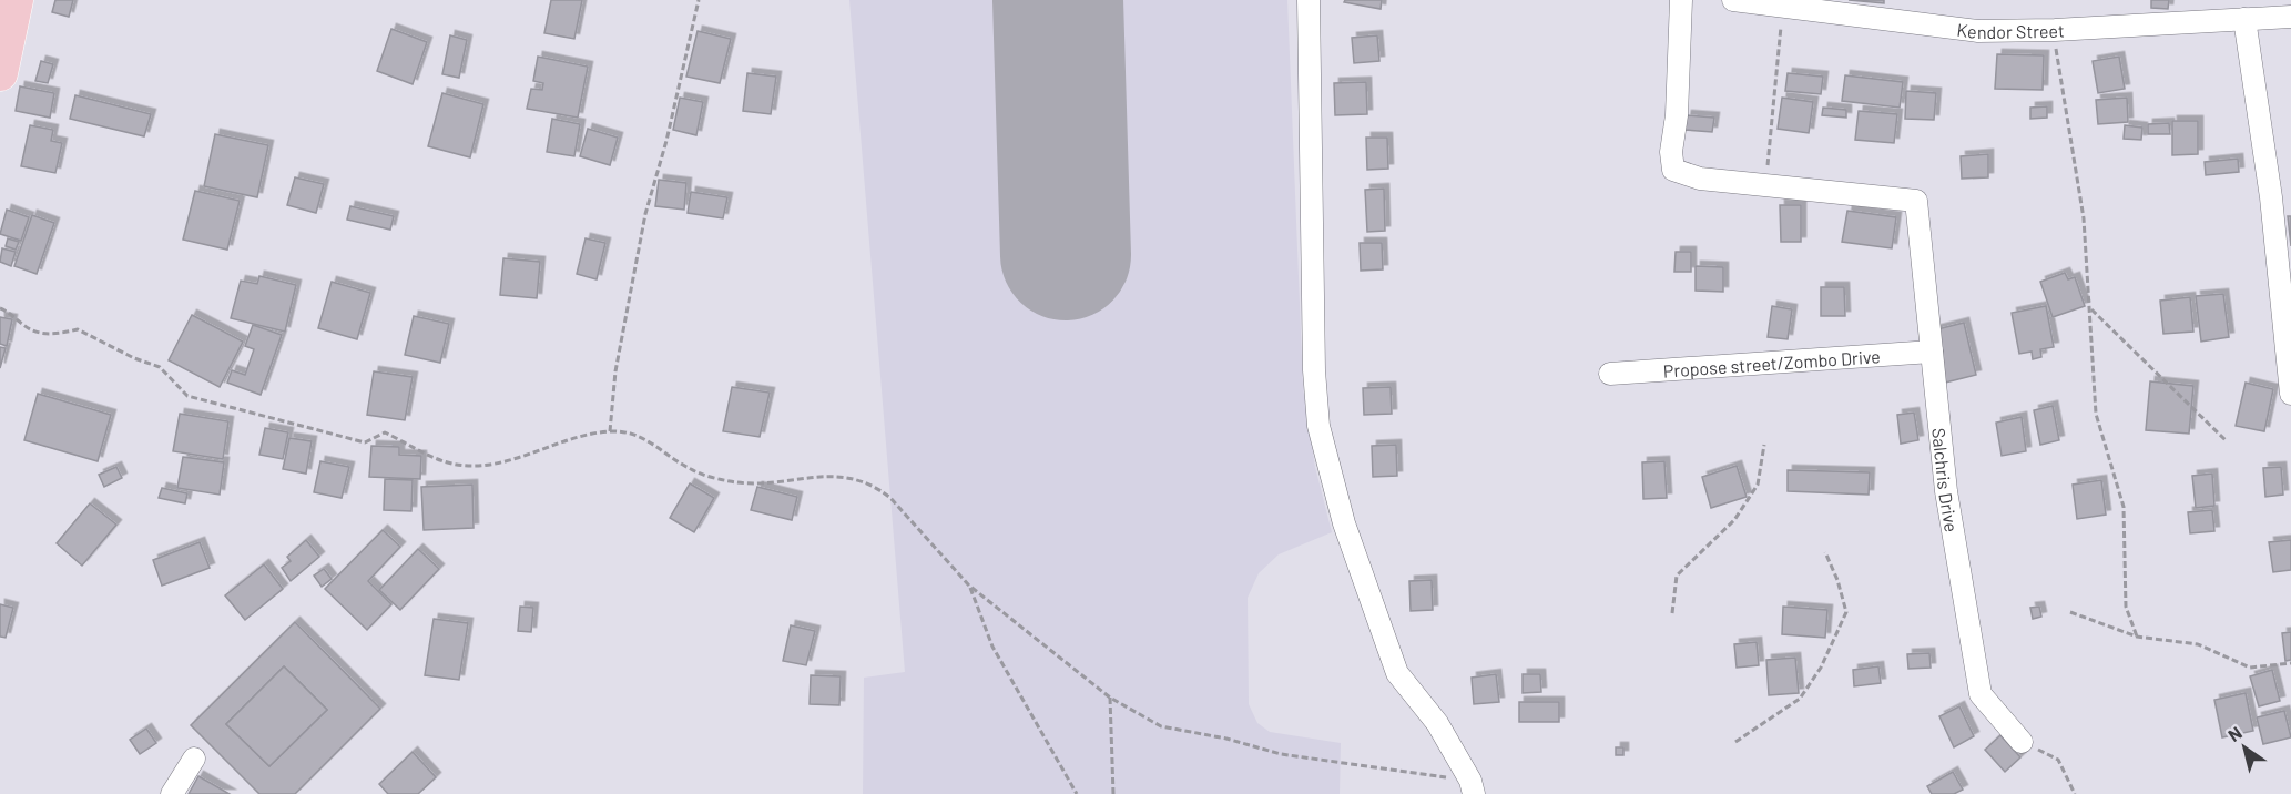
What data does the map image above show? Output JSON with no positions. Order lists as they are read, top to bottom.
{
  "streets": {
    "street": ["Kendor Street", "Propose street/Zombo Drive", "Salchris Drive"]
  },
  "crossings": [
    ["Propose street/Zombo Drive", "Salchris Drive"]
  ],
  "north": "top left"
}
